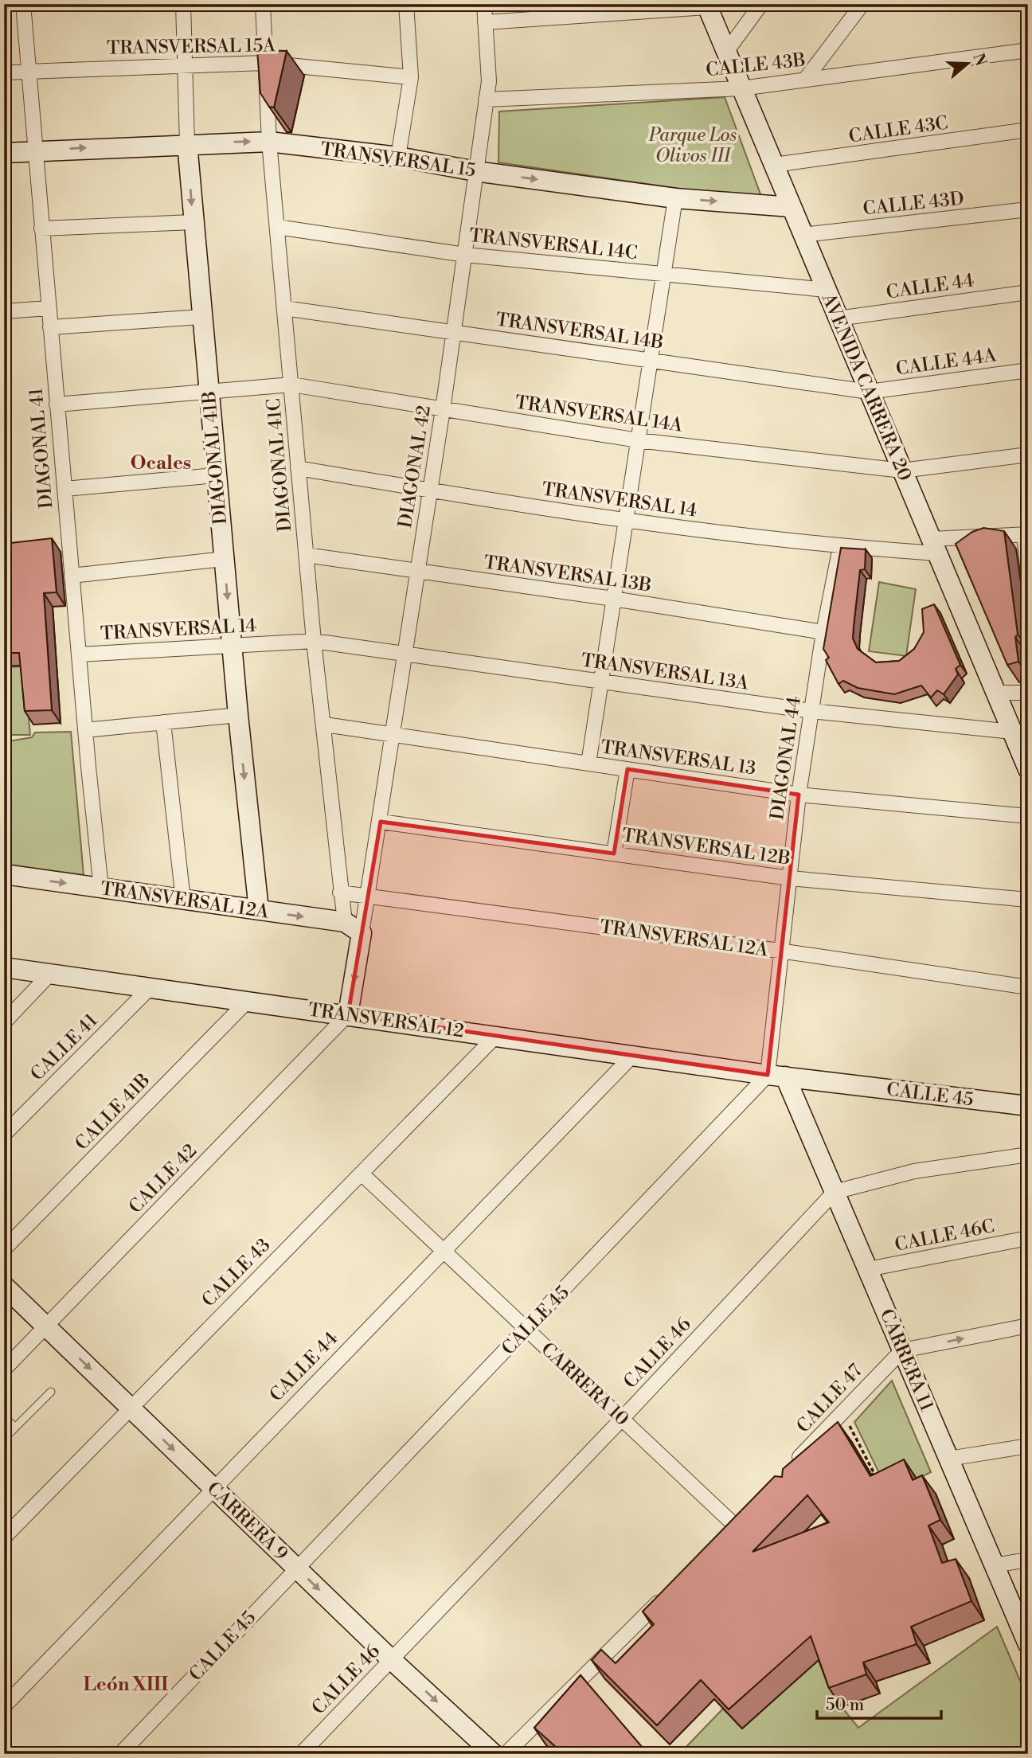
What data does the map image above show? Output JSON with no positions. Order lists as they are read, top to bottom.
{
  "streets": {
    "street": [
      "TRANSVERSAL 15A",
      "CALLE 43B",
      "CALLE 43C",
      "TRANSVERSAL 15",
      "CALLE 43D",
      "TRANSVERSAL 14C",
      "CALLE 44",
      "TRANSVERSAL 14B",
      "CALLE 44A",
      "AVENIDA CARRERA 20",
      "TRANSVERSAL 14A",
      "DIAGONAL 41",
      "DIAGONAL 41B",
      "DIAGONAL 41C",
      "DIAGONAL 42",
      "TRANSVERSAL 14",
      "TRANSVERSAL 13B",
      "TRANSVERSAL 13A",
      "TRANSVERSAL 13",
      "DIAGONAL 44",
      "TRANSVERSAL 12B",
      "TRANSVERSAL 12A",
      "TRANSVERSAL 12",
      "CALLE 41",
      "CALLE 45",
      "CALLE 41B",
      "CALLE 42",
      "CALLE 46C",
      "CALLE 43",
      "CALLE 46",
      "CARRERA 11",
      "CARRERA 10",
      "CALLE 47",
      "CARRERA 9"
    ]
  },
  "crossings": [
    ["TRANSVERSAL 15A", "DIAGONAL 41"],
    ["TRANSVERSAL 15A", "DIAGONAL 41B"],
    ["TRANSVERSAL 15A", "DIAGONAL 41C"],
    ["CALLE 43B", "AVENIDA CARRERA 20"],
    ["CALLE 43B", "DIAGONAL 42"],
    ["CALLE 43C", "AVENIDA CARRERA 20"],
    ["TRANSVERSAL 15", "AVENIDA CARRERA 20"],
    ["TRANSVERSAL 15", "DIAGONAL 41"],
    ["TRANSVERSAL 15", "DIAGONAL 41B"],
    ["TRANSVERSAL 15", "DIAGONAL 41C"],
    ["TRANSVERSAL 15", "DIAGONAL 42"],
    ["CALLE 43D", "AVENIDA CARRERA 20"],
    ["TRANSVERSAL 14C", "AVENIDA CARRERA 20"],
    ["TRANSVERSAL 14C", "DIAGONAL 41C"],
    ["TRANSVERSAL 14C", "DIAGONAL 42"],
    ["CALLE 44", "AVENIDA CARRERA 20"],
    ["CALLE 44", "TRANSVERSAL 12"],
    ["CALLE 44", "CARRERA 10"],
    ["CALLE 44", "CARRERA 9"],
    ["TRANSVERSAL 14B", "CALLE 44A"],
    ["TRANSVERSAL 14B", "AVENIDA CARRERA 20"],
    ["TRANSVERSAL 14B", "DIAGONAL 41C"],
    ["TRANSVERSAL 14B", "DIAGONAL 42"],
    ["CALLE 44A", "AVENIDA CARRERA 20"],
    ["AVENIDA CARRERA 20", "TRANSVERSAL 14A"],
    ["AVENIDA CARRERA 20", "TRANSVERSAL 14"],
    ["AVENIDA CARRERA 20", "TRANSVERSAL 13A"],
    ["TRANSVERSAL 14A", "DIAGONAL 41C"],
    ["TRANSVERSAL 14A", "DIAGONAL 42"],
    ["DIAGONAL 41", "TRANSVERSAL 14"],
    ["DIAGONAL 41", "TRANSVERSAL 12A"],
    ["DIAGONAL 41B", "TRANSVERSAL 14"],
    ["DIAGONAL 41B", "TRANSVERSAL 12A"],
    ["DIAGONAL 41C", "TRANSVERSAL 14"],
    ["DIAGONAL 41C", "TRANSVERSAL 13B"],
    ["DIAGONAL 41C", "TRANSVERSAL 13A"],
    ["DIAGONAL 41C", "TRANSVERSAL 13"],
    ["DIAGONAL 41C", "TRANSVERSAL 12A"],
    ["DIAGONAL 42", "TRANSVERSAL 14"],
    ["DIAGONAL 42", "TRANSVERSAL 13B"],
    ["DIAGONAL 42", "TRANSVERSAL 13A"],
    ["DIAGONAL 42", "TRANSVERSAL 13"],
    ["DIAGONAL 42", "TRANSVERSAL 12B"],
    ["DIAGONAL 42", "TRANSVERSAL 12A"],
    ["TRANSVERSAL 14", "TRANSVERSAL 13A"],
    ["TRANSVERSAL 14", "DIAGONAL 44"],
    ["TRANSVERSAL 13B", "DIAGONAL 44"],
    ["TRANSVERSAL 13A", "DIAGONAL 44"],
    ["TRANSVERSAL 13", "DIAGONAL 44"],
    ["DIAGONAL 44", "TRANSVERSAL 12B"],
    ["DIAGONAL 44", "TRANSVERSAL 12A"],
    ["DIAGONAL 44", "TRANSVERSAL 12"],
    ["DIAGONAL 44", "CALLE 45"],
    ["DIAGONAL 44", "CARRERA 11"],
    ["TRANSVERSAL 12", "CALLE 41"],
    ["TRANSVERSAL 12", "CALLE 45"],
    ["TRANSVERSAL 12", "CALLE 41B"],
    ["TRANSVERSAL 12", "CALLE 42"],
    ["TRANSVERSAL 12", "CALLE 43"],
    ["TRANSVERSAL 12", "CARRERA 11"],
    ["CALLE 45", "CARRERA 11"],
    ["CALLE 45", "CARRERA 10"],
    ["CALLE 45", "CARRERA 9"],
    ["CALLE 42", "CARRERA 9"],
    ["CALLE 46C", "CARRERA 11"],
    ["CALLE 43", "CARRERA 10"],
    ["CALLE 43", "CARRERA 9"],
    ["CALLE 46", "CARRERA 11"],
    ["CALLE 46", "CARRERA 10"],
    ["CALLE 46", "CARRERA 9"],
    ["CARRERA 11", "CALLE 47"]
  ],
  "one_way": ["CARRERA 9"],
  "districts": ["Ocales", "León XIII"],
  "parks": ["Parque Los Olivos III"],
  "scale_bar": "50 m",
  "north": "right"
}
